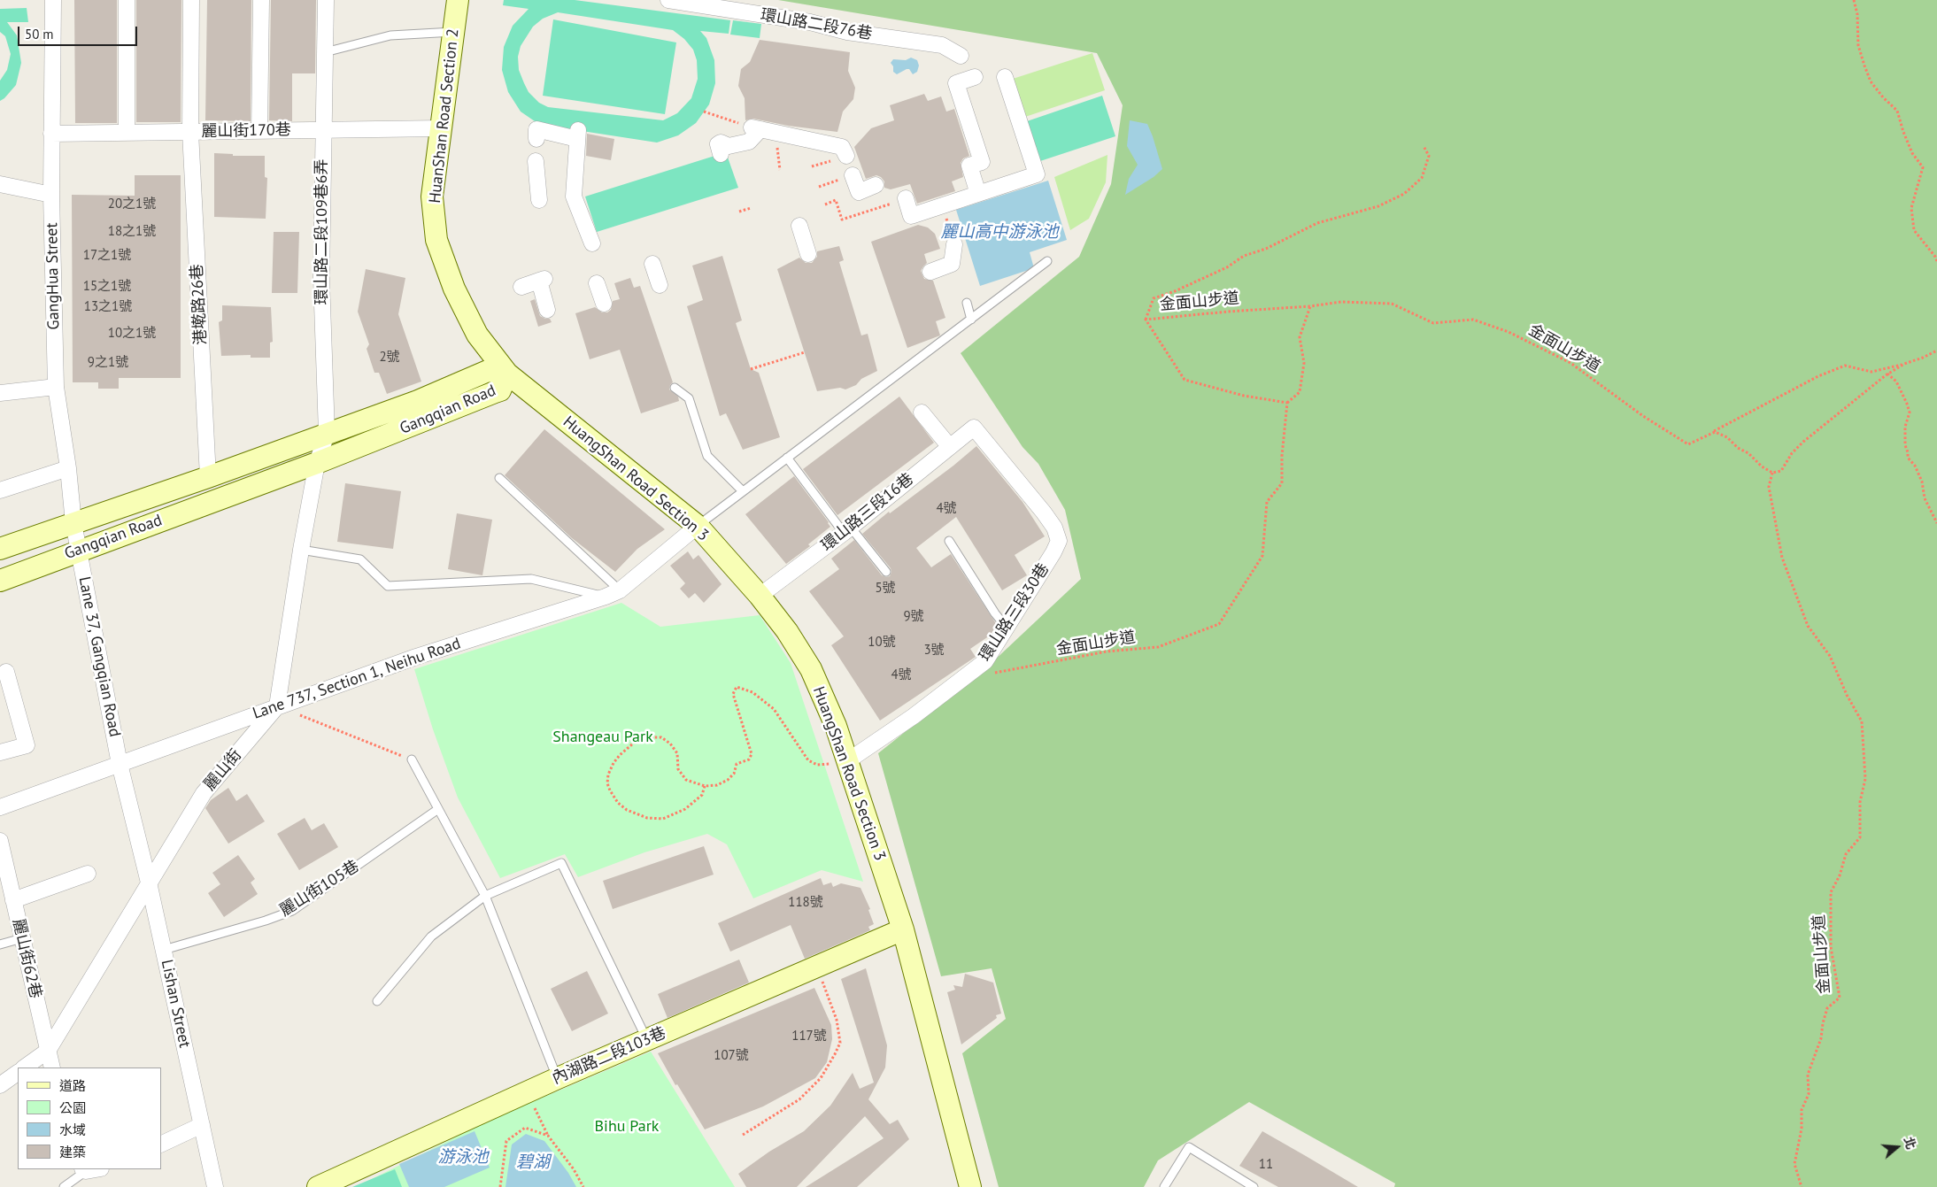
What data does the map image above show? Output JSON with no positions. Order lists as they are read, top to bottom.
{
  "streets": {
    "street": [
      "環山路二段76巷",
      "HuanShan Road Section 2",
      "麗山街170巷",
      "環山路二段109巷6弄",
      "GangHua Street",
      "港墘路26巷",
      "Gangqian Road",
      "HuangShan Road Section 3",
      "環山路三段16巷",
      "環山路三段30巷",
      "Lane 37, Gangqian Road",
      "Lane 737, Section 1, Neihu Road",
      "麗山街",
      "麗山街62巷",
      "Lishan Street",
      "內湖路二段103巷"
    ],
    "lane": ["麗山街105巷"],
    "path": ["金面山步道"]
  },
  "crossings": [
    ["HuanShan Road Section 2", "麗山街170巷"],
    ["HuanShan Road Section 2", "Gangqian Road"],
    ["HuanShan Road Section 2", "HuangShan Road Section 3"],
    ["麗山街170巷", "環山路二段109巷6弄"],
    ["麗山街170巷", "GangHua Street"],
    ["麗山街170巷", "港墘路26巷"],
    ["環山路二段109巷6弄", "Gangqian Road"],
    ["GangHua Street", "Gangqian Road"],
    ["GangHua Street", "Lane 37, Gangqian Road"],
    ["金面山步道", "環山路三段30巷"],
    ["港墘路26巷", "Gangqian Road"],
    ["Gangqian Road", "HuangShan Road Section 3"],
    ["Gangqian Road", "Lane 37, Gangqian Road"],
    ["HuangShan Road Section 3", "環山路三段16巷"],
    ["HuangShan Road Section 3", "環山路三段30巷"],
    ["HuangShan Road Section 3", "Lane 737, Section 1, Neihu Road"],
    ["HuangShan Road Section 3", "內湖路二段103巷"],
    ["環山路三段16巷", "環山路三段30巷"],
    ["Lane 37, Gangqian Road", "Lane 737, Section 1, Neihu Road"],
    ["Lane 37, Gangqian Road", "麗山街"],
    ["Lane 37, Gangqian Road", "Lishan Street"],
    ["Lane 737, Section 1, Neihu Road", "麗山街"],
    ["麗山街", "麗山街62巷"],
    ["麗山街", "Lishan Street"],
    ["麗山街105巷", "Lishan Street"]
  ],
  "water": ["麗山高中游泳池", "游泳池", "碧湖"],
  "parks": ["Shangeau Park", "Bihu Park"],
  "house_numbers": [
    "20之1號",
    "18之1號",
    "17之1號",
    "15之1號",
    "13之1號",
    "10之1號",
    "2號",
    "9之1號",
    "4號",
    "5號",
    "9號",
    "10號",
    "3號",
    "4號",
    "118號",
    "117號",
    "107號",
    "11"
  ],
  "legend": [
    "道路",
    "公園",
    "水域",
    "建築"
  ],
  "scale_bar": "50 m",
  "north": "right"
}
